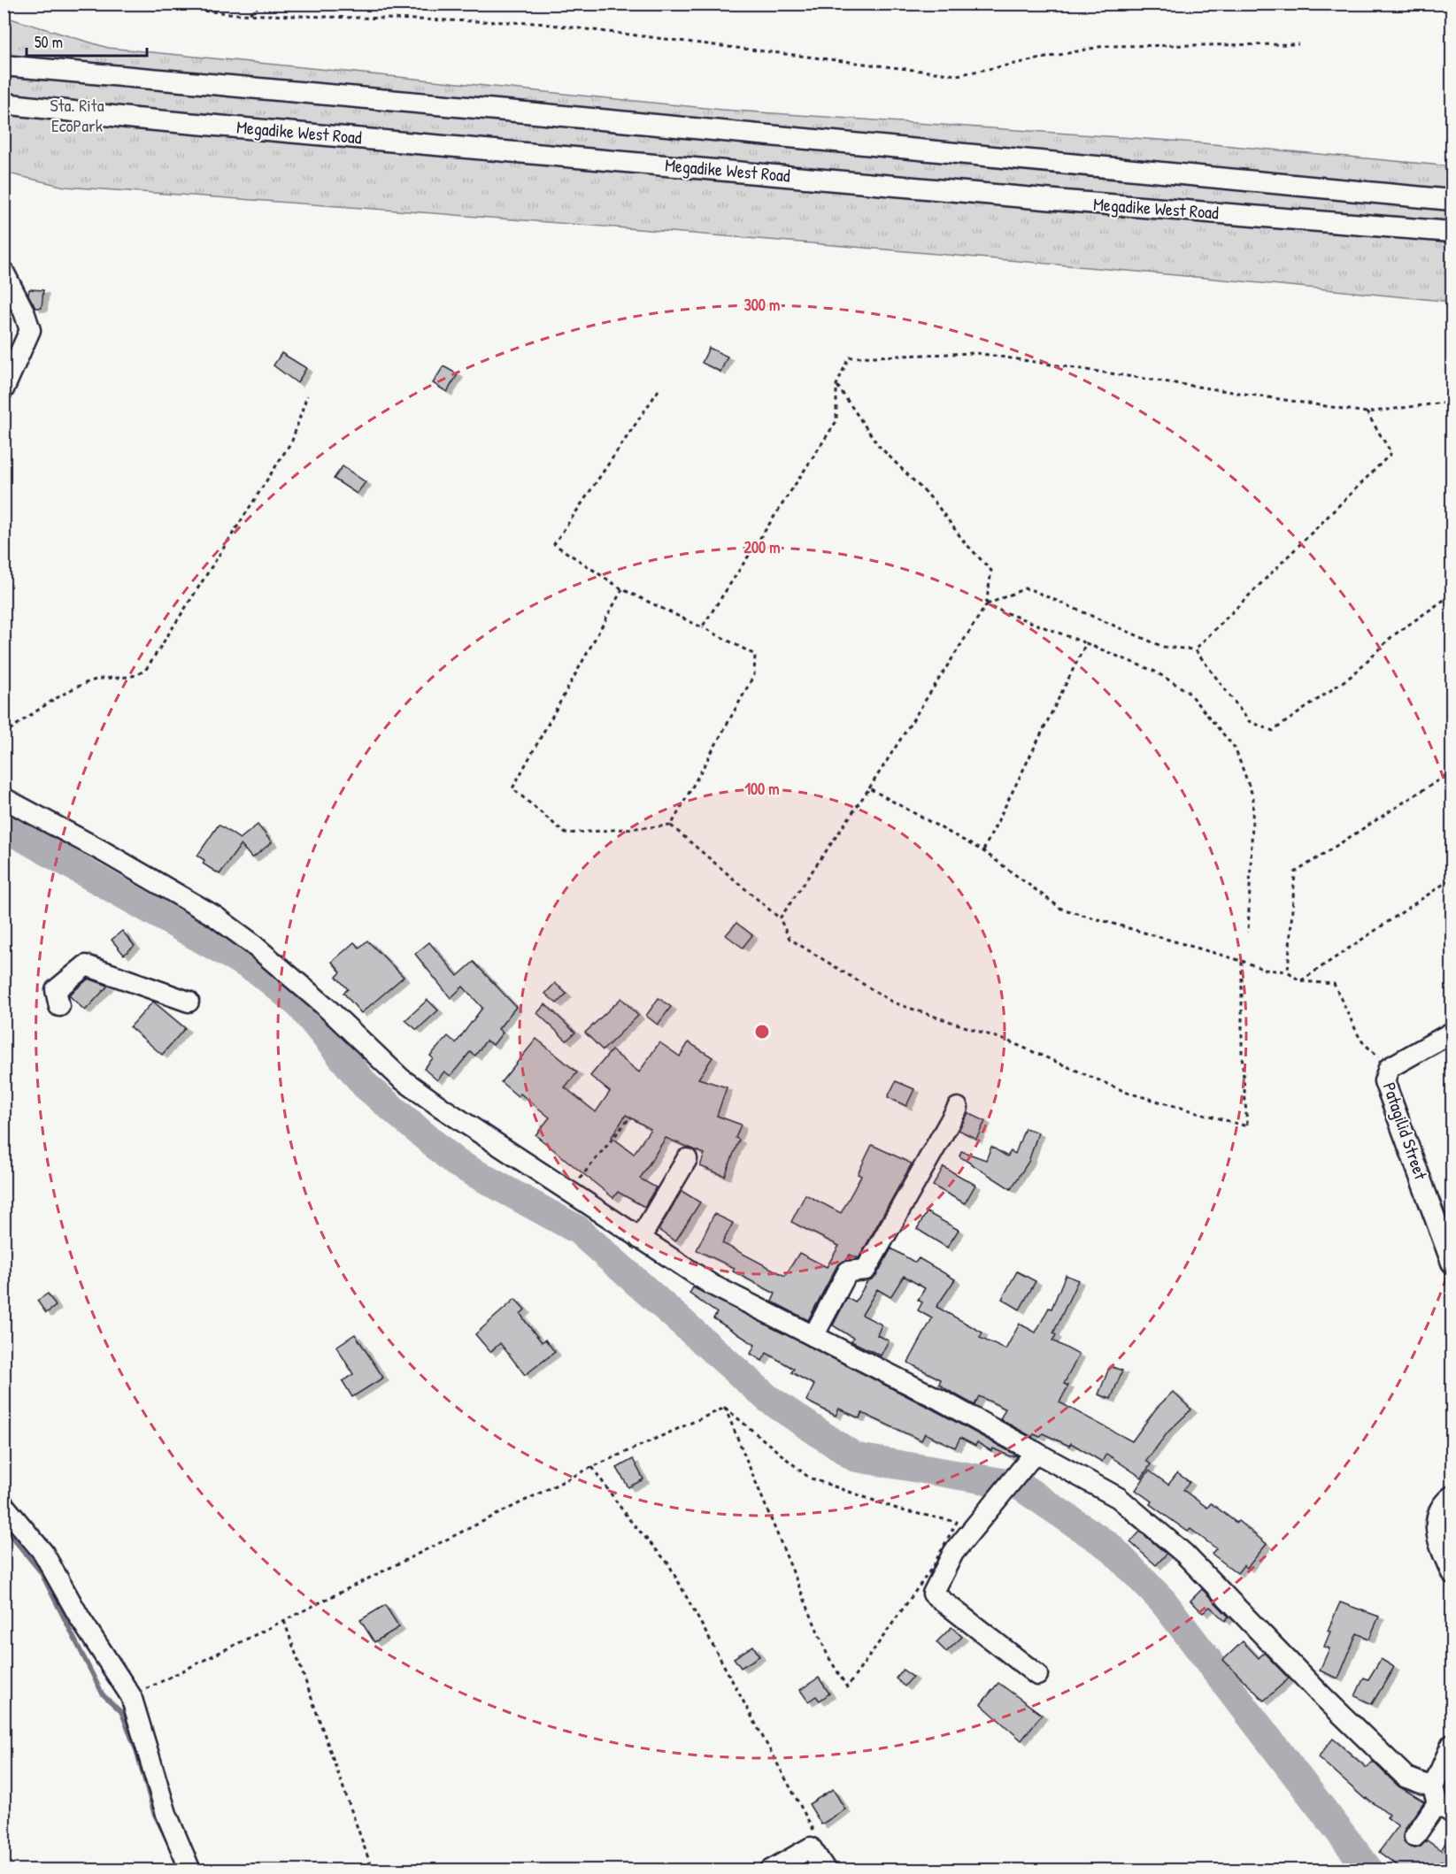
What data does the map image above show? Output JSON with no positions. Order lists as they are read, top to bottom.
{
  "streets": {
    "street": ["Megadike West Road", "Patagilid Street"]
  },
  "parks": ["Sta. Rita EcoPark"],
  "scale_bar": "50 m",
  "rings": ["300 m", "200 m", "100 m"]
}
